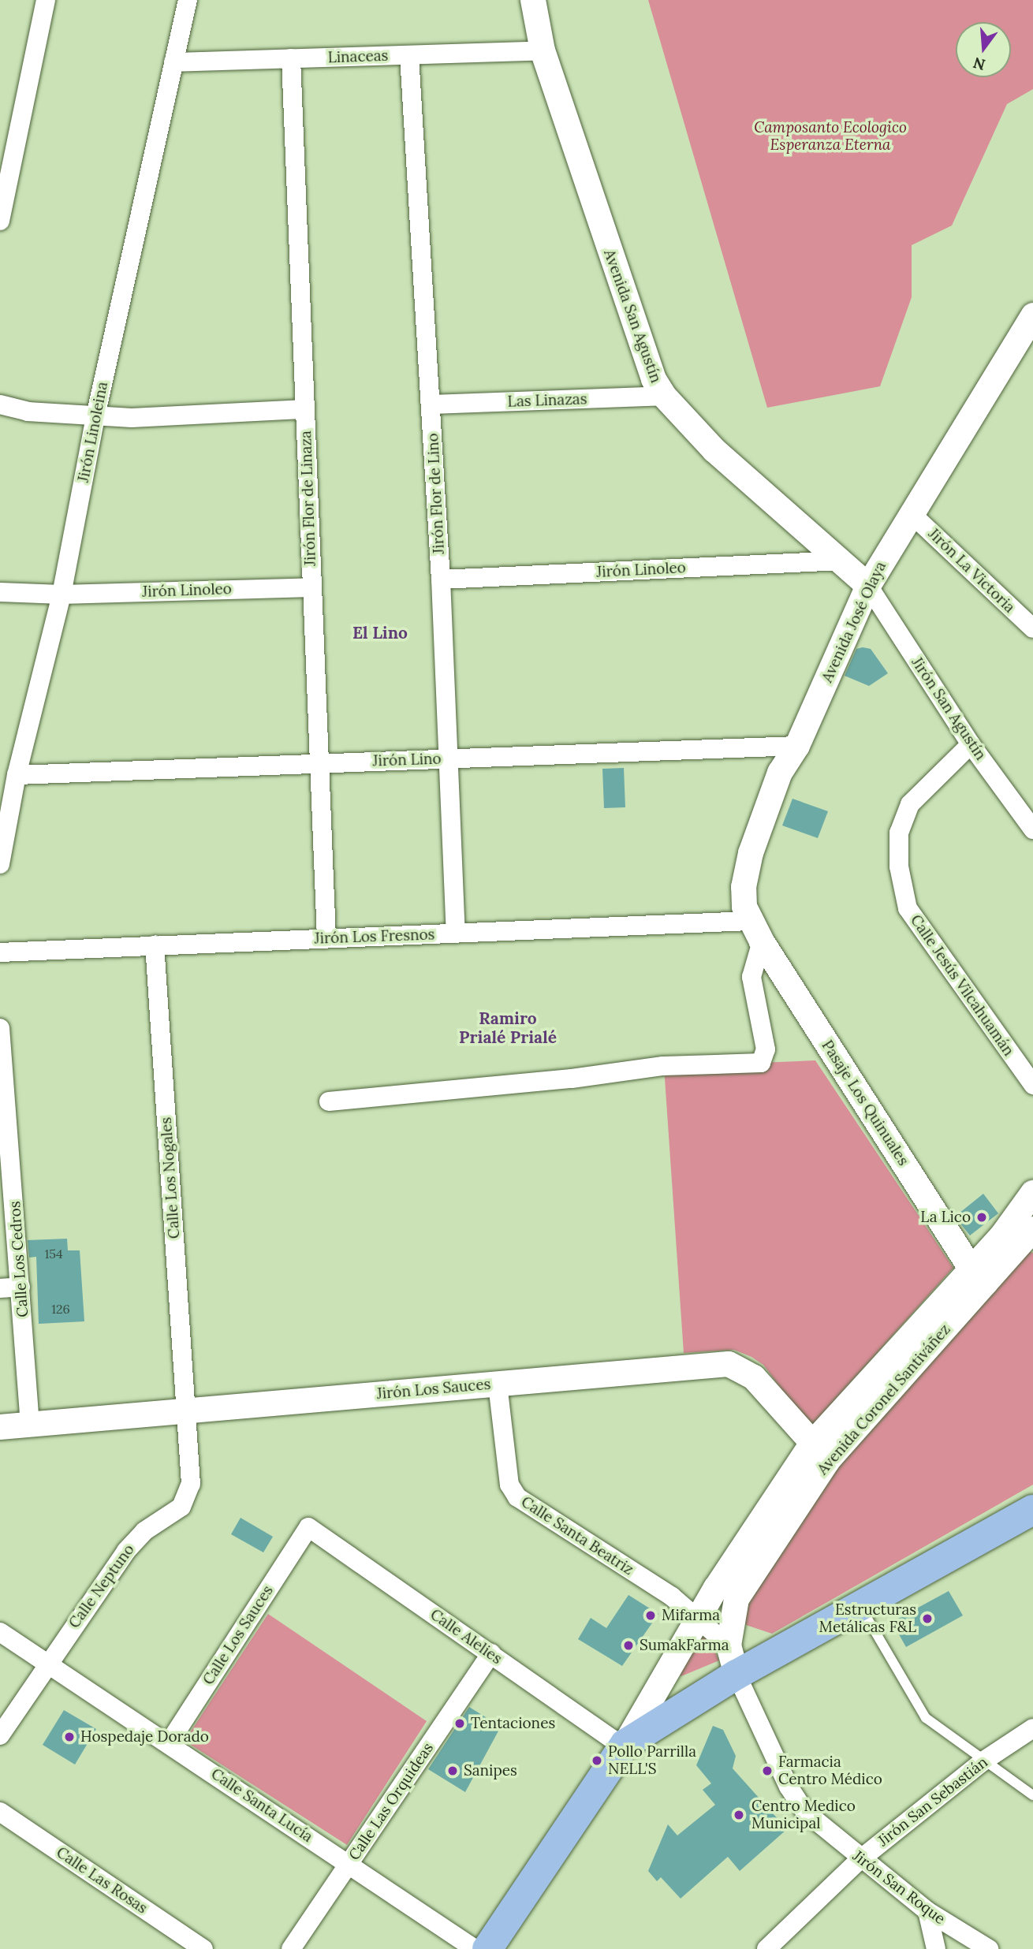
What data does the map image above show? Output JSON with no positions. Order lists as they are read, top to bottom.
{
  "streets": {
    "street": [
      "Linaceas",
      "Avenida San Agustín",
      "Las Linazas",
      "Jirón Linoleina",
      "Jirón Flor de Lino",
      "Jirón Flor de Linaza",
      "Jirón Linoleo",
      "Jirón La Victoria",
      "Avenida José Olaya",
      "Jirón San Agustín",
      "Jirón Lino",
      "Jirón Los Fresnos",
      "Calle Jesús Vilcahuamán",
      "Pasaje Los Quinuales",
      "Calle Los Nogales",
      "Calle Los Cedros",
      "Jirón Los Sauces",
      "Avenida Coronel Santiváñez",
      "Calle Santa Beatriz",
      "Calle Neptuno",
      "Calle Los Sauces",
      "Calle Alelies",
      "Calle Las Orquideas",
      "Jirón San Sebastián",
      "Calle Santa Lucía",
      "Calle Las Rosas",
      "Jirón San Roque"
    ]
  },
  "crossings": [
    ["Linaceas", "Avenida San Agustín"],
    ["Linaceas", "Jirón Linoleina"],
    ["Linaceas", "Jirón Flor de Lino"],
    ["Linaceas", "Jirón Flor de Linaza"],
    ["Avenida San Agustín", "Las Linazas"],
    ["Avenida San Agustín", "Jirón Linoleo"],
    ["Avenida San Agustín", "Avenida José Olaya"],
    ["Avenida San Agustín", "Jirón San Agustín"],
    ["Las Linazas", "Jirón Flor de Lino"],
    ["Jirón Linoleina", "Jirón Linoleo"],
    ["Jirón Linoleina", "Jirón Lino"],
    ["Jirón Flor de Lino", "Jirón Linoleo"],
    ["Jirón Flor de Lino", "Jirón Lino"],
    ["Jirón Flor de Lino", "Jirón Los Fresnos"],
    ["Jirón Flor de Linaza", "Jirón Linoleo"],
    ["Jirón Flor de Linaza", "Jirón Lino"],
    ["Jirón Flor de Linaza", "Jirón Los Fresnos"],
    ["Jirón La Victoria", "Avenida José Olaya"],
    ["Avenida José Olaya", "Jirón San Agustín"],
    ["Avenida José Olaya", "Jirón Lino"],
    ["Avenida José Olaya", "Jirón Los Fresnos"],
    ["Avenida José Olaya", "Pasaje Los Quinuales"],
    ["Jirón San Agustín", "Calle Jesús Vilcahuamán"],
    ["Jirón Los Fresnos", "Pasaje Los Quinuales"],
    ["Jirón Los Fresnos", "Calle Los Nogales"],
    ["Pasaje Los Quinuales", "Avenida Coronel Santiváñez"],
    ["Calle Los Nogales", "Jirón Los Sauces"],
    ["Calle Los Nogales", "Calle Neptuno"],
    ["Calle Los Cedros", "Jirón Los Sauces"],
    ["Jirón Los Sauces", "Avenida Coronel Santiváñez"],
    ["Jirón Los Sauces", "Calle Santa Beatriz"],
    ["Jirón Los Sauces", "Calle Neptuno"],
    ["Avenida Coronel Santiváñez", "Calle Santa Beatriz"],
    ["Avenida Coronel Santiváñez", "Calle Alelies"],
    ["Avenida Coronel Santiváñez", "Jirón San Roque"],
    ["Calle Neptuno", "Calle Santa Lucía"],
    ["Calle Los Sauces", "Calle Alelies"],
    ["Calle Los Sauces", "Calle Santa Lucía"],
    ["Calle Alelies", "Calle Las Orquideas"],
    ["Calle Las Orquideas", "Calle Santa Lucía"],
    ["Jirón San Sebastián", "Jirón San Roque"]
  ],
  "districts": ["El Lino", "Ramiro Prialé Prialé"],
  "parks": ["Camposanto Ecologico Esperanza Eterna"],
  "places": [
    "La Lico",
    "Mifarma",
    "Estructuras Metálicas F&L",
    "SumakFarma",
    "Tentaciones",
    "Hospedaje Dorado",
    "Pollo Parrilla NELL'S",
    "Sanipes",
    "Farmacia Centro Médico",
    "Centro Medico Municipal"
  ],
  "house_numbers": ["154", "126"],
  "north": "bottom"
}
